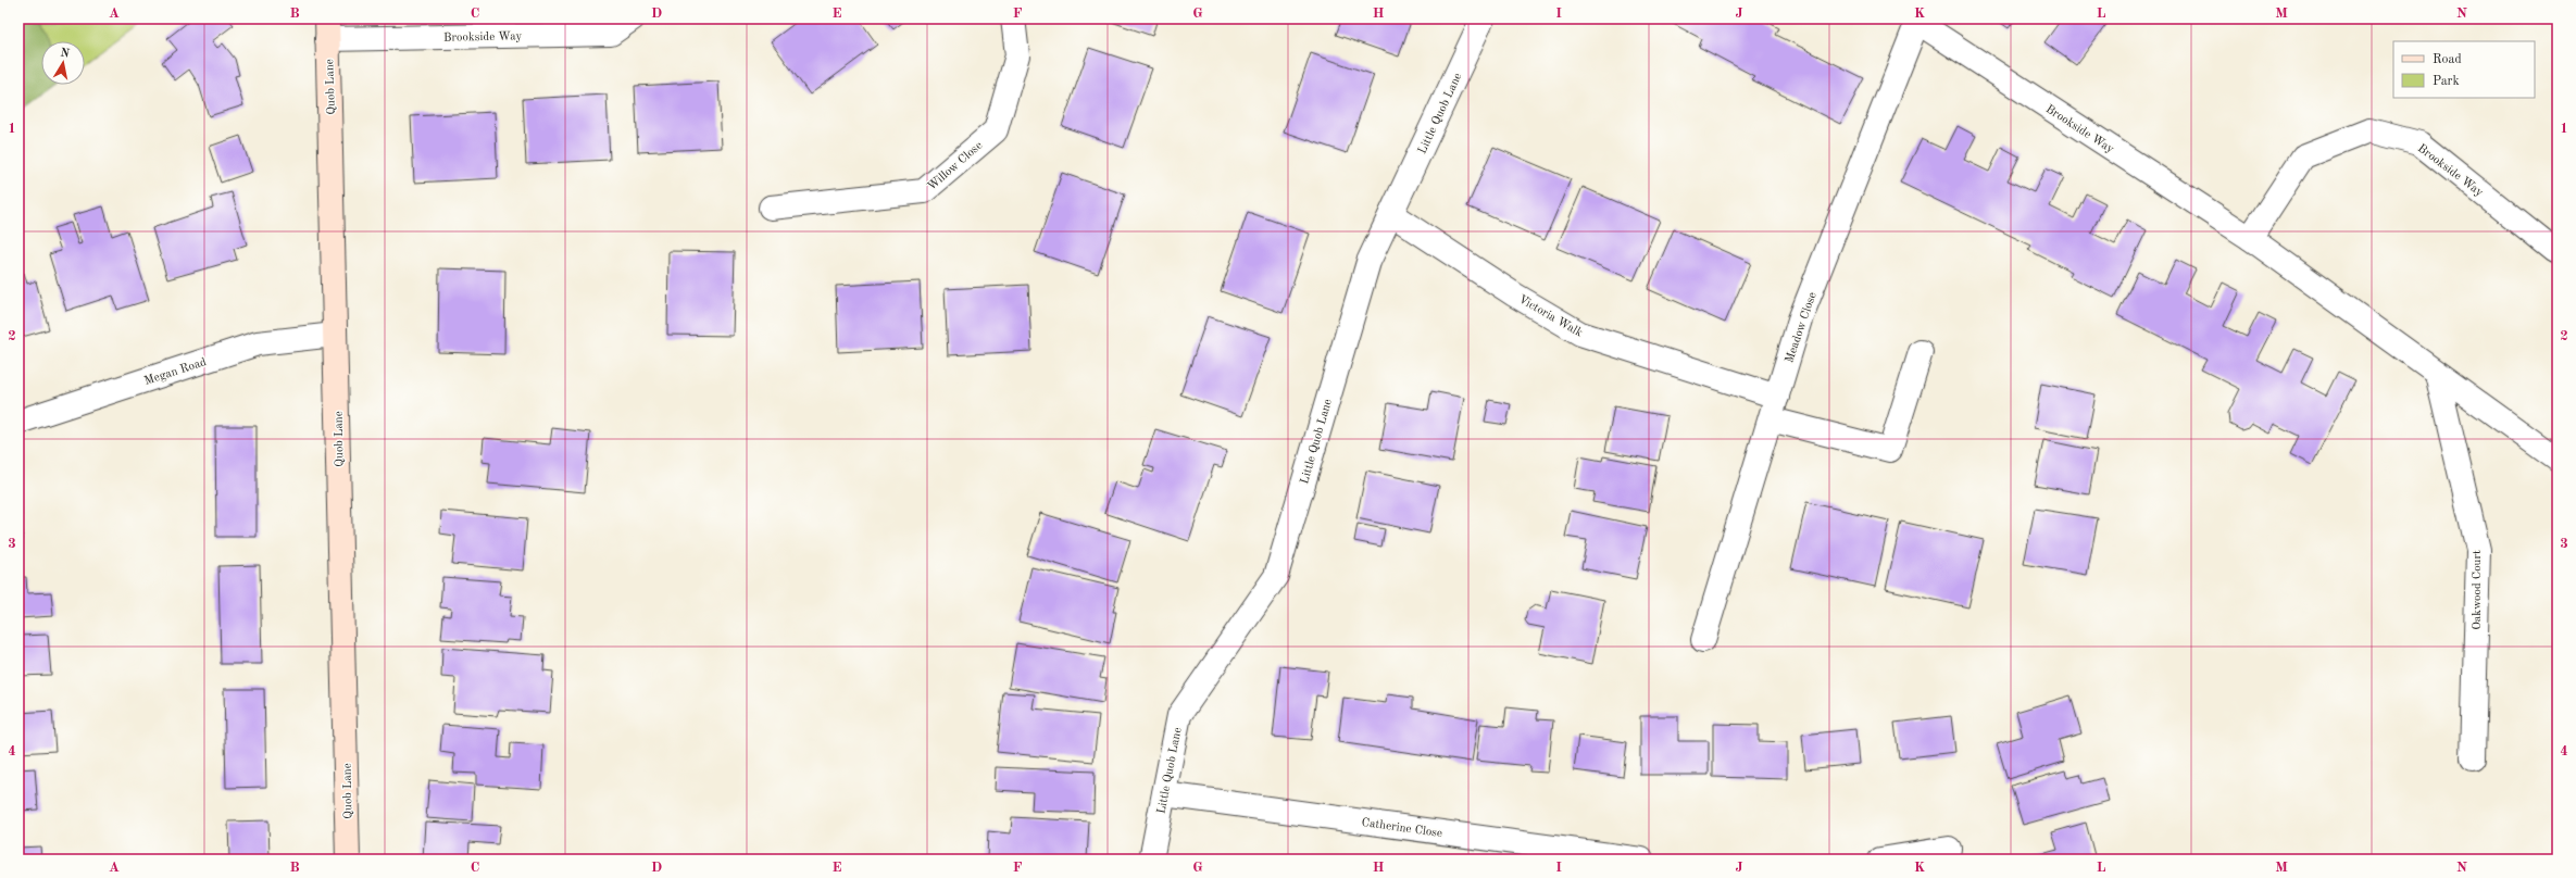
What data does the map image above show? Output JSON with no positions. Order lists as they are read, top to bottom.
{
  "streets": {
    "street": [
      "Brookside Way",
      "Quob Lane",
      "Little Quob Lane",
      "Willow Close",
      "Victoria Walk",
      "Meadow Close",
      "Megan Road",
      "Oakwood Court",
      "Catherine Close"
    ]
  },
  "crossings": [
    ["Brookside Way", "Quob Lane"],
    ["Brookside Way", "Meadow Close"],
    ["Brookside Way", "Oakwood Court"],
    ["Quob Lane", "Megan Road"],
    ["Little Quob Lane", "Victoria Walk"],
    ["Little Quob Lane", "Catherine Close"],
    ["Victoria Walk", "Meadow Close"]
  ],
  "legend": ["Road", "Park"],
  "north": "top",
  "grid": {
    "columns": [
      "A",
      "B",
      "C",
      "D",
      "E",
      "F",
      "G",
      "H",
      "I",
      "J",
      "K",
      "L",
      "M",
      "N"
    ],
    "rows": [
      "1",
      "2",
      "3",
      "4"
    ]
  }
}
